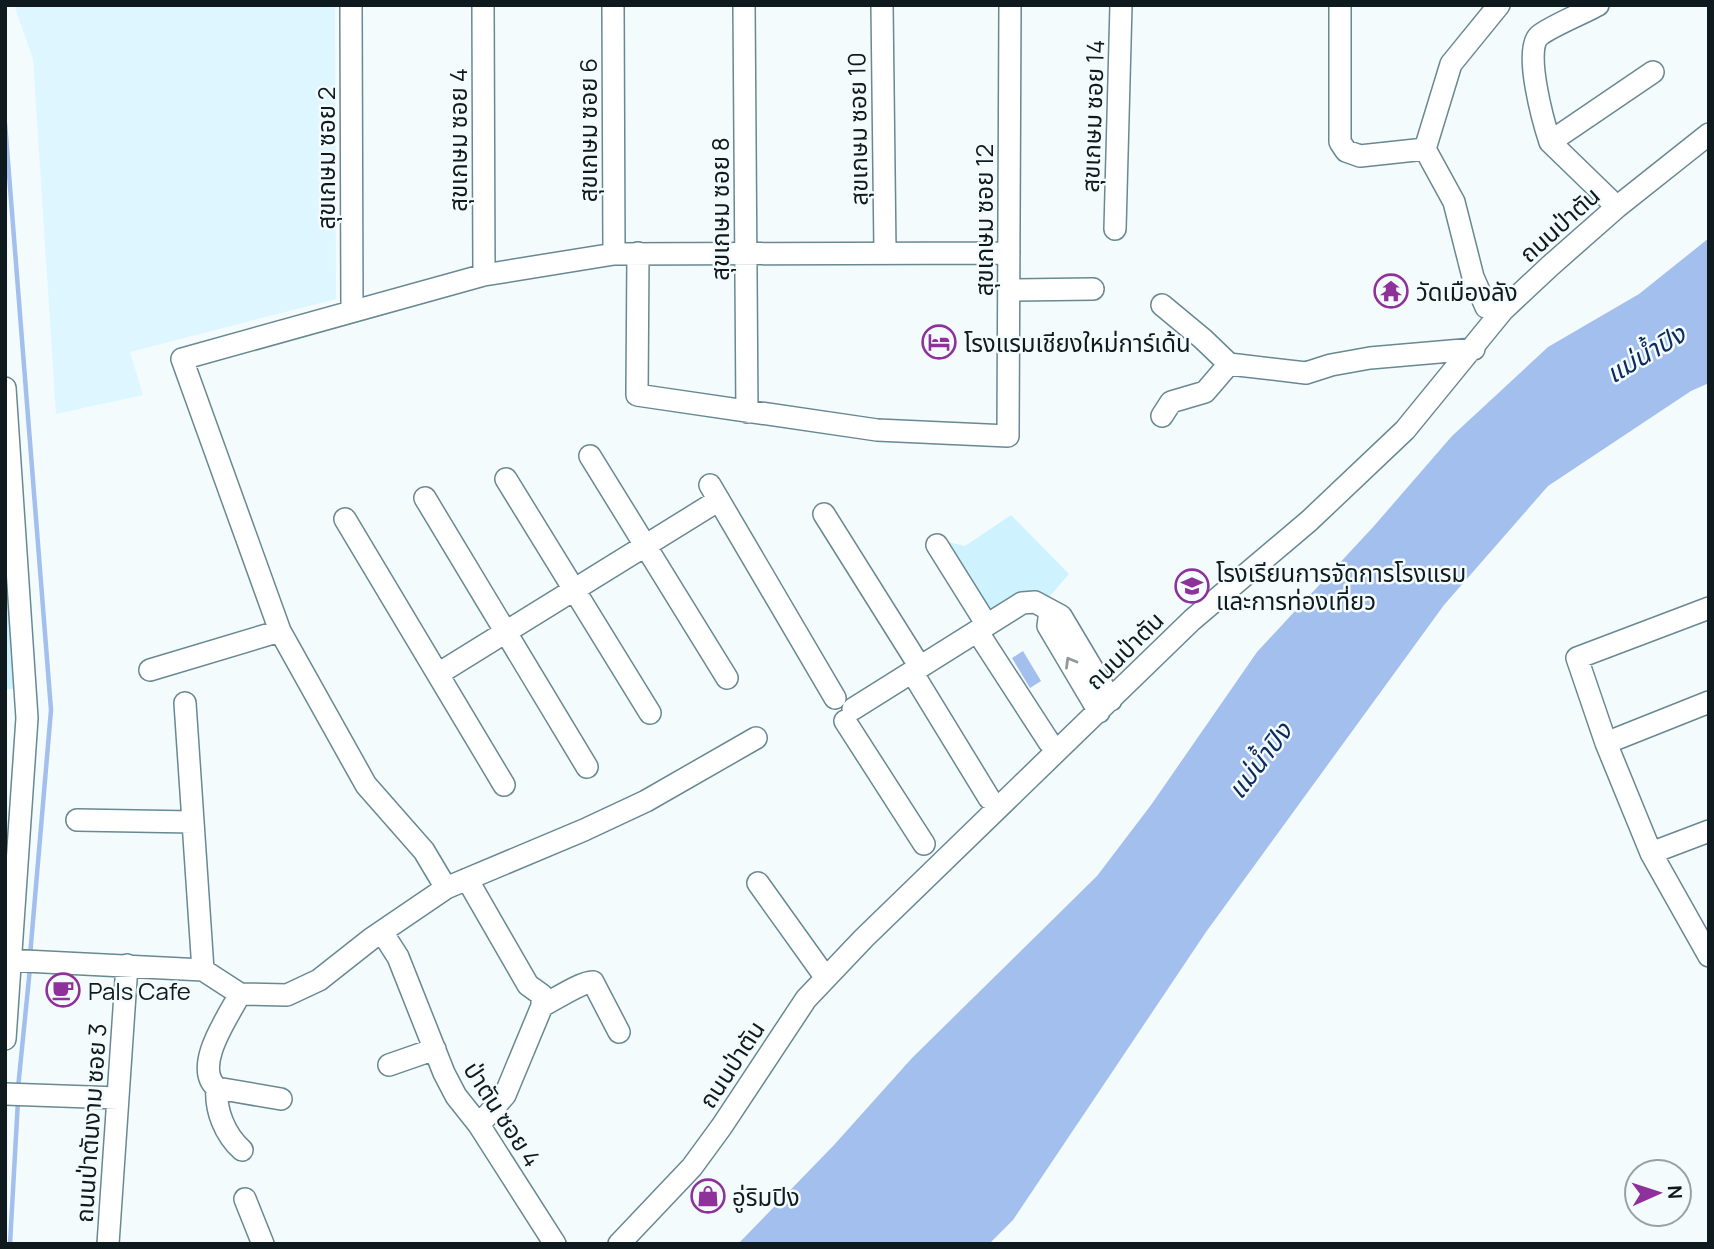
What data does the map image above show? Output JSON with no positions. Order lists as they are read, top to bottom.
{
  "streets": {
    "street": [
      "สุขเกษม ซอย 14",
      "สุขเกษม ซอย 10",
      "สุขเกษม ซอย 6",
      "สุขเกษม ซอย 4",
      "สุขเกษม ซอย 2",
      "สุขเกษม ซอย 8",
      "สุขเกษม ซอย 12",
      "ถนนป่าตัน",
      "ป่าตัน ซอย 4",
      "ถนนป่าตันงาม ซอย 3"
    ]
  },
  "crossings": [
    ["สุขเกษม ซอย 8", "สุขเกษม ซอย 12"]
  ],
  "water": ["แม่น้ำปิง"],
  "places": {
    "temple": ["วัดเมืองลัง"],
    "hotel": ["โรงแรมเชียงใหม่การ์เด้น"],
    "school or university": ["โรงเรียนการจัดการโรงแรม และการท่องเที่ยว"],
    "cafe": ["Pals Cafe"],
    "shop": ["อู่ริมปิง"]
  },
  "north": "right"
}
